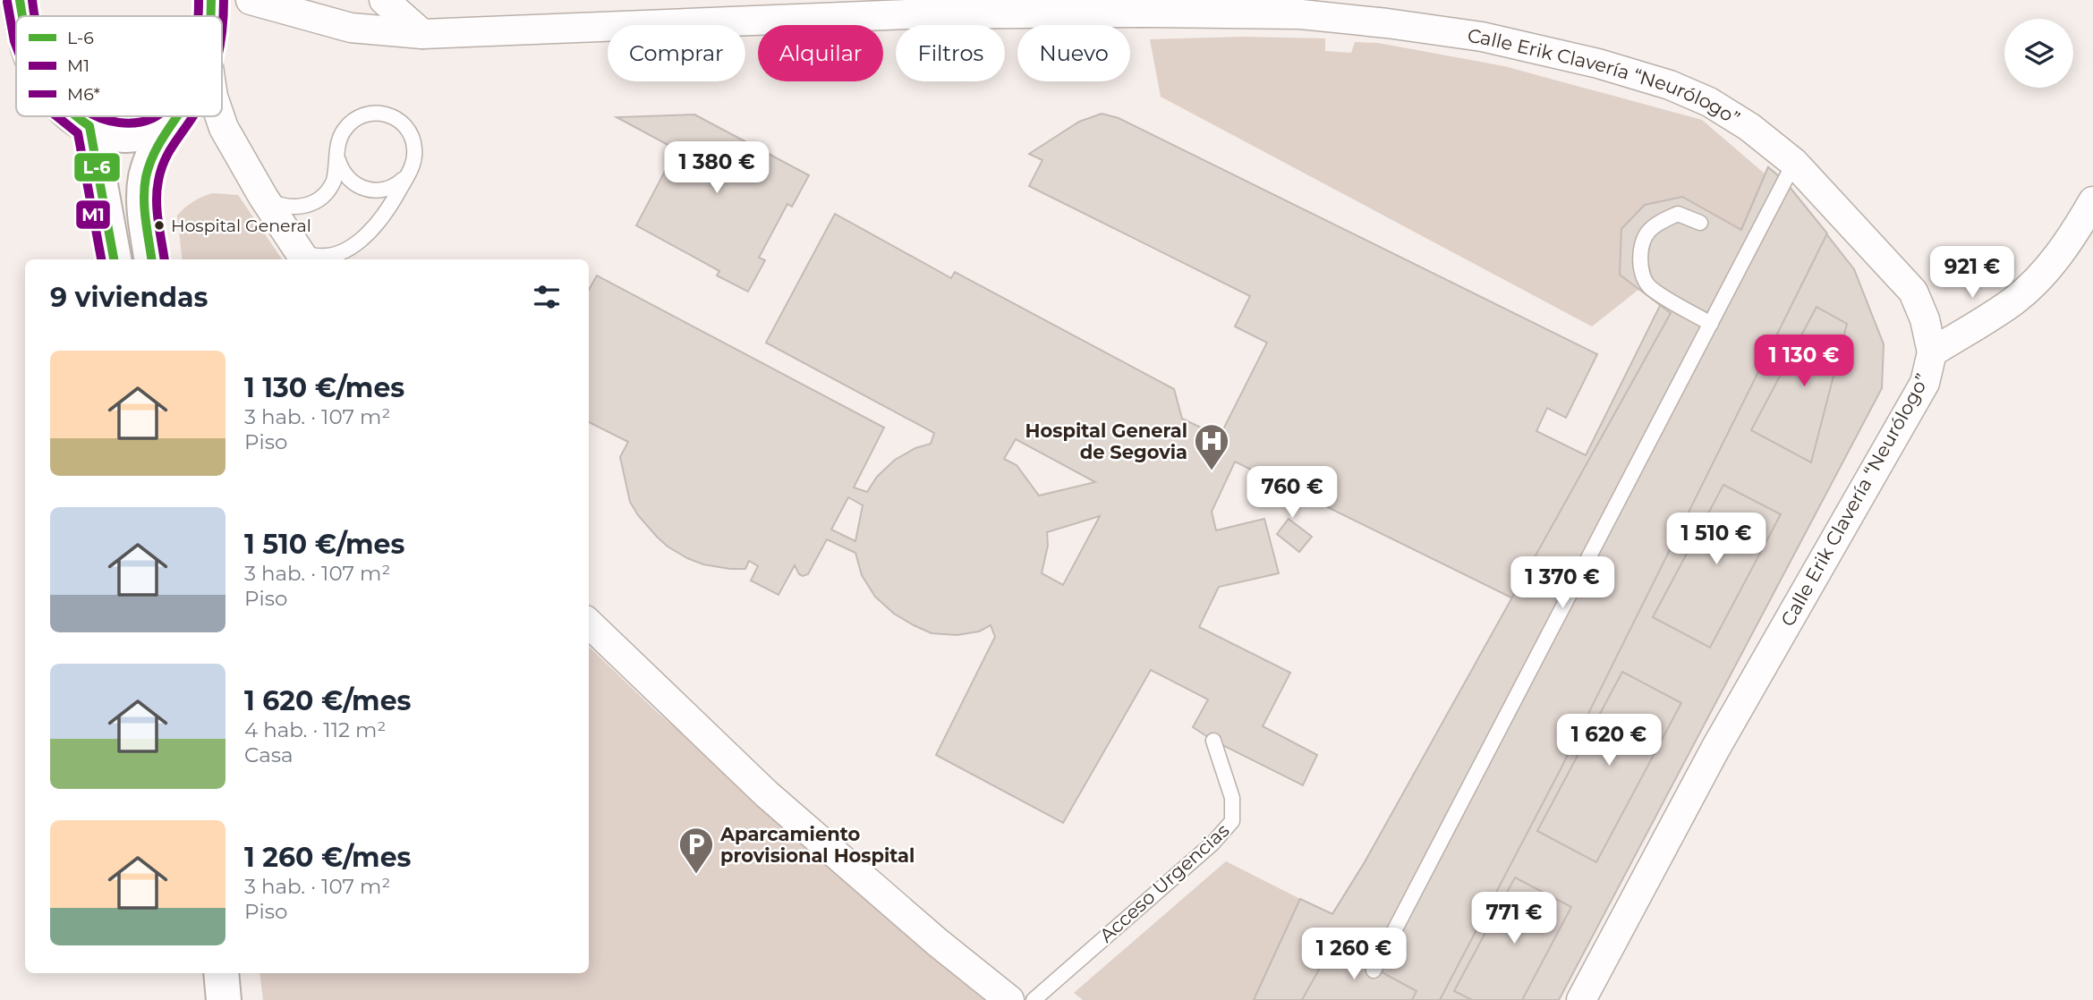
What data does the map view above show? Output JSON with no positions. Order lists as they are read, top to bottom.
{
  "streets": {
    "street": ["Calle Erik Clavería “Neurólogo”"],
    "lane": ["Acceso Urgencias"]
  },
  "places": {
    "other": ["Hospital General"],
    "hospital": ["Hospital General de Segovia"],
    "parking": ["Aparcamiento provisional Hospital"]
  },
  "lines": ["transit line L-6", "transit line M1", "transit line M6*"],
  "legend": ["L-6", "M1", "M6*"],
  "page": {
    "chip": [
      "Comprar",
      "Alquilar",
      "Filtros",
      "Nuevo"
    ],
    "price": [
      "1 380 €",
      "921 €",
      "1 130 €",
      "760 €",
      "1 510 €",
      "1 370 €",
      "1 620 €",
      "771 €",
      "1 260 €"
    ],
    "heading": "9 viviendas",
    "list": [
      {
        "name": "1 130 €/mes",
        "note": "3 hab. · 107 m² · Piso"
      },
      {
        "name": "1 510 €/mes",
        "note": "3 hab. · 107 m² · Piso"
      },
      {
        "name": "1 620 €/mes",
        "note": "4 hab. · 112 m² · Casa"
      },
      {
        "name": "1 260 €/mes",
        "note": "3 hab. · 107 m² · Piso"
      }
    ]
  }
}
